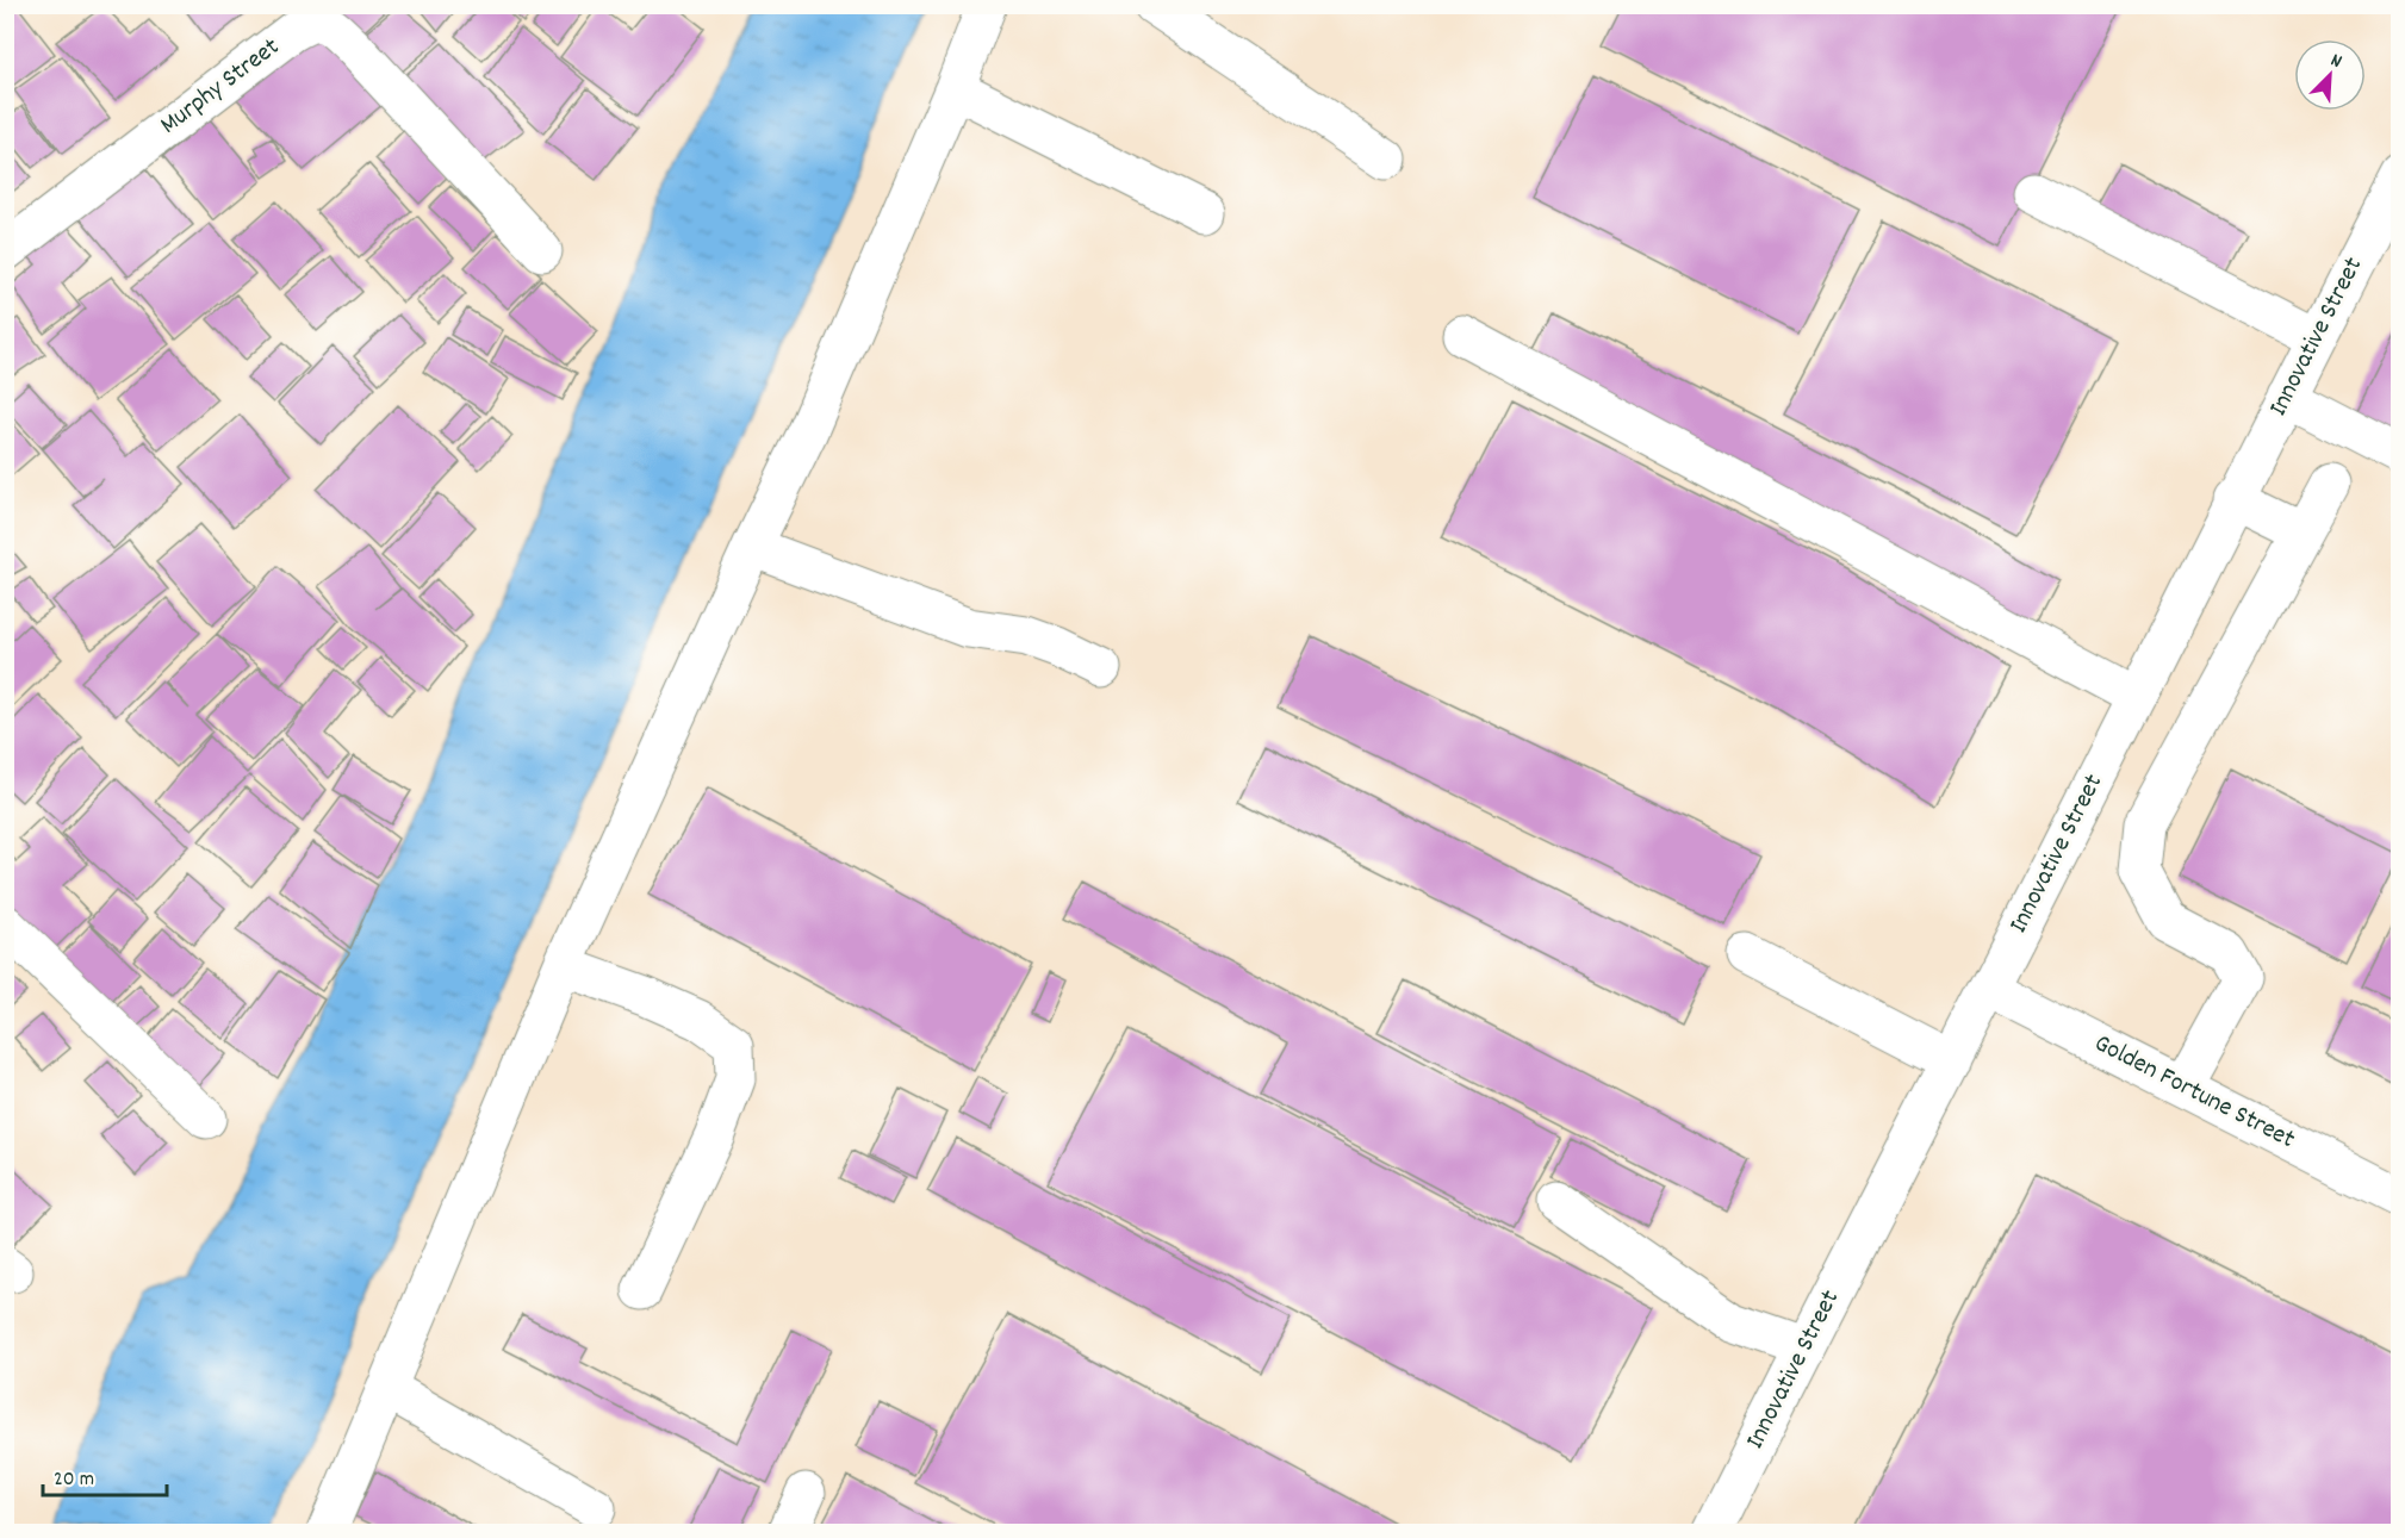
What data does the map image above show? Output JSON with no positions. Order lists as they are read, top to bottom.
{
  "streets": {
    "street": ["Murphy Street", "Innovative Street", "Golden Fortune Street"]
  },
  "crossings": [
    ["Innovative Street", "Golden Fortune Street"]
  ],
  "scale_bar": "20 m",
  "north": "top right"
}
